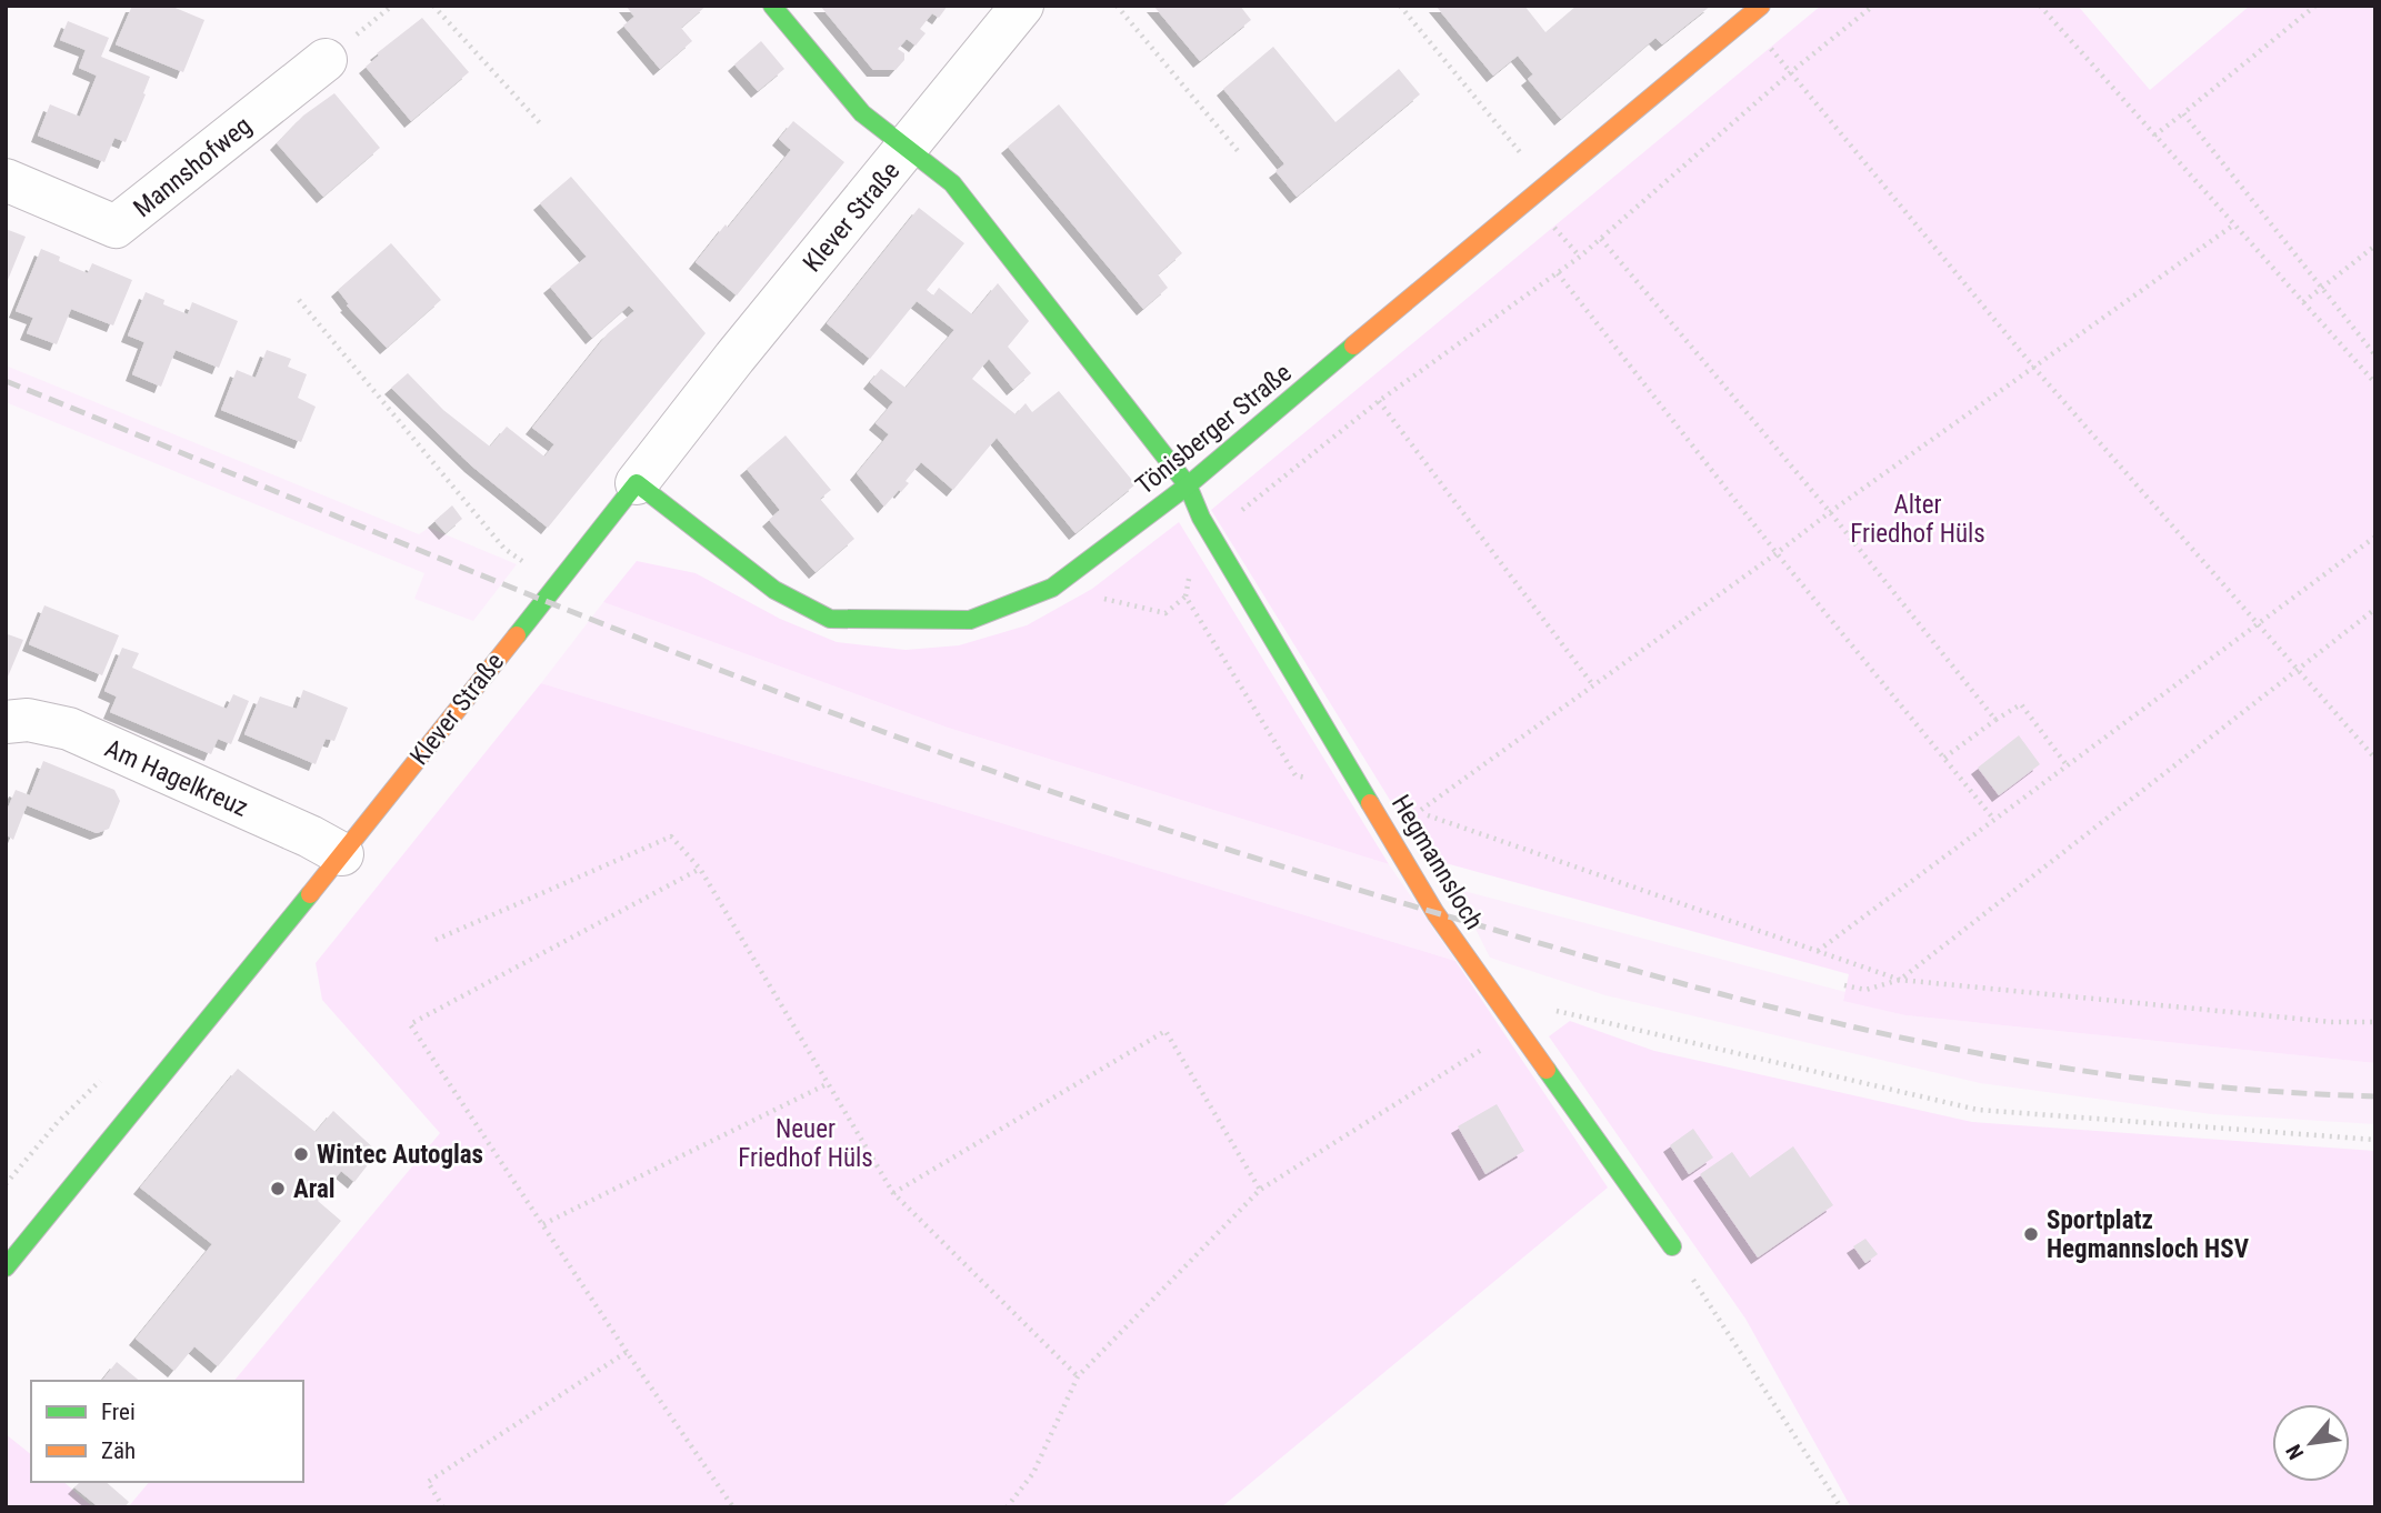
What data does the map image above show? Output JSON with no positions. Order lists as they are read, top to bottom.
{
  "streets": {
    "street": [
      "Mannshofweg",
      "Klever Straße",
      "Tönisberger Straße",
      "Am Hagelkreuz",
      "Hegmannsloch"
    ]
  },
  "crossings": [
    ["Klever Straße", "Tönisberger Straße"],
    ["Klever Straße", "Am Hagelkreuz"],
    ["Klever Straße", "Hegmannsloch"],
    ["Tönisberger Straße", "Hegmannsloch"]
  ],
  "parks": ["Alter Friedhof Hüls", "Neuer Friedhof Hüls"],
  "places": ["Wintec Autoglas", "Aral", "Sportplatz Hegmannsloch HSV"],
  "legend": ["Frei", "Zäh"],
  "north": "bottom left"
}
